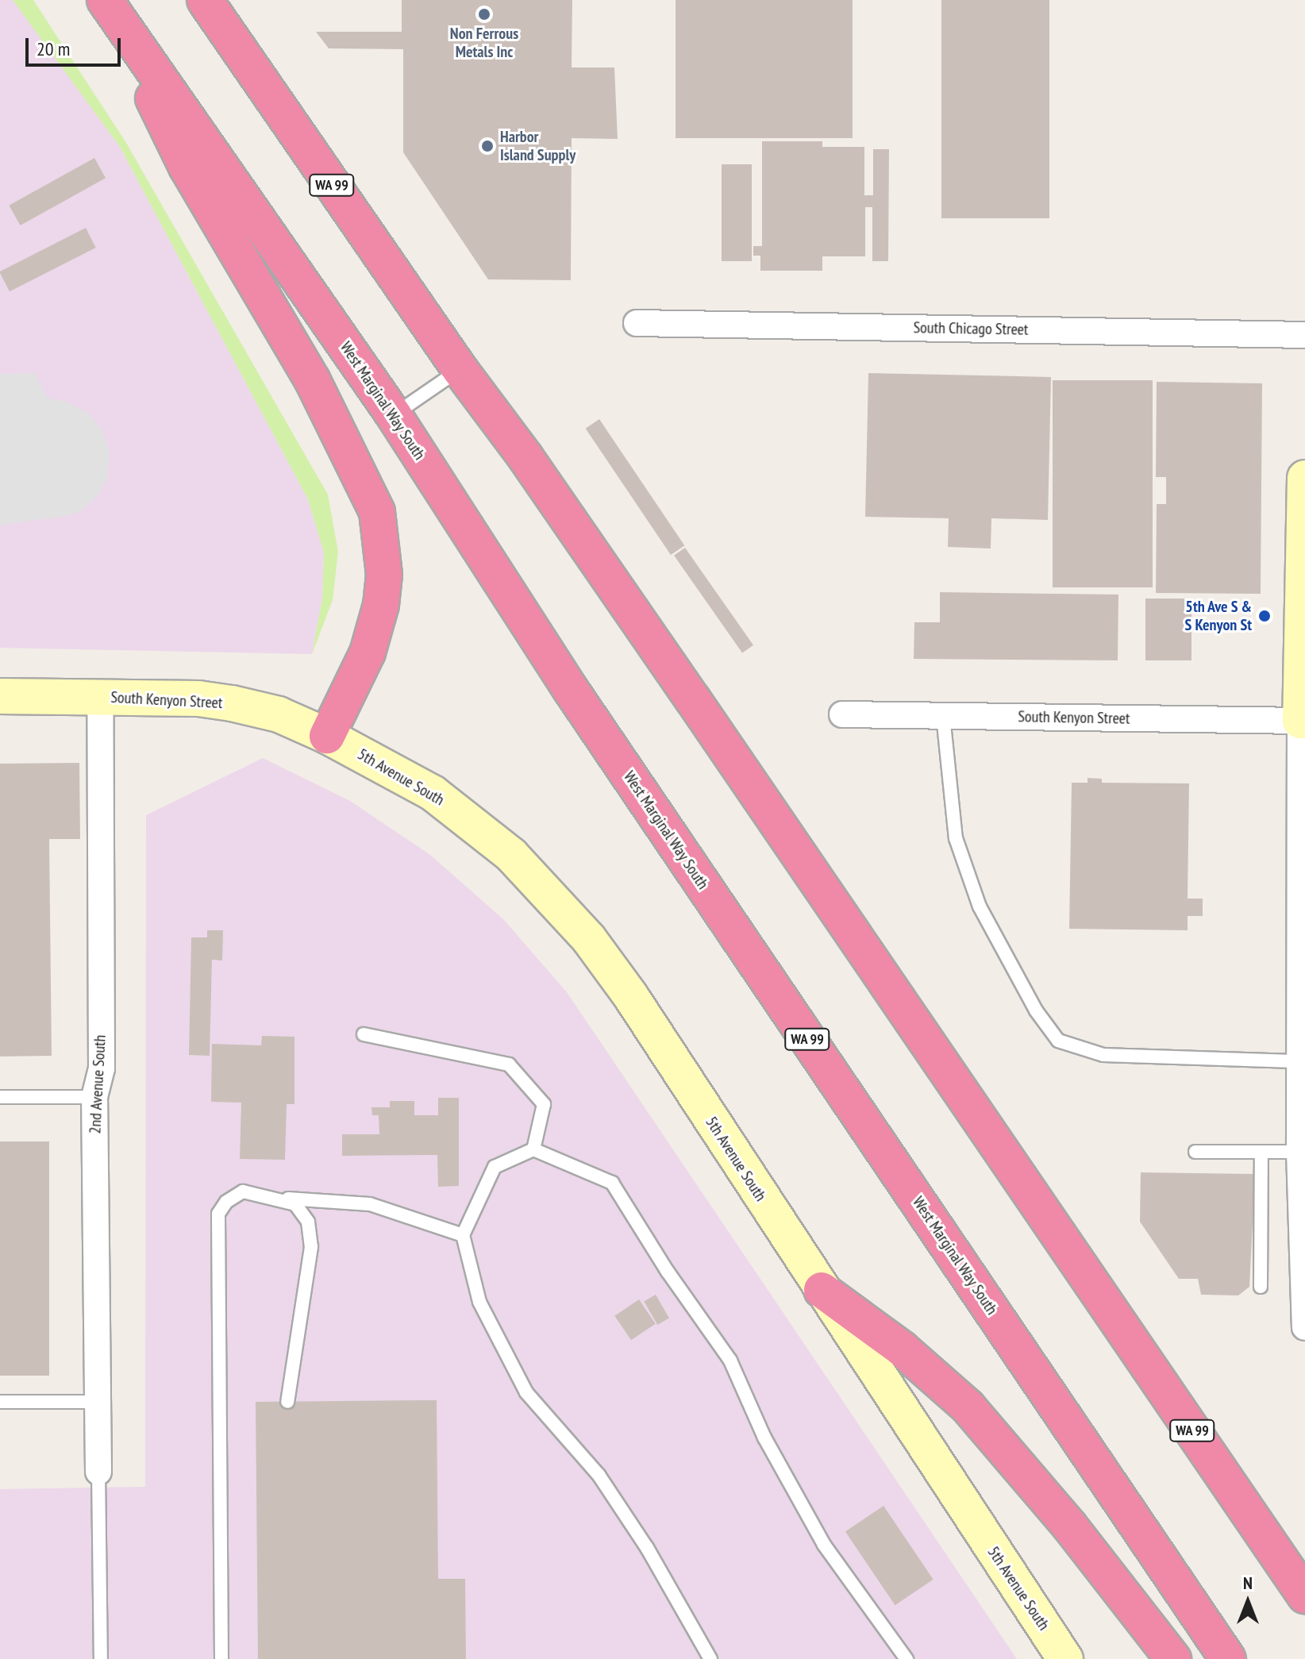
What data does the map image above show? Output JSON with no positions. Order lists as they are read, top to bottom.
{
  "streets": {
    "highway": ["WA 99", "West Marginal Way South"],
    "street": [
      "South Chicago Street",
      "South Kenyon Street",
      "5th Avenue South",
      "2nd Avenue South"
    ]
  },
  "crossings": [
    ["South Kenyon Street", "5th Avenue South"],
    ["South Kenyon Street", "2nd Avenue South"]
  ],
  "places": ["Non Ferrous Metals Inc", "Harbor Island Supply", "5th Ave S & S Kenyon St"],
  "scale_bar": "20 m",
  "north": "top"
}
